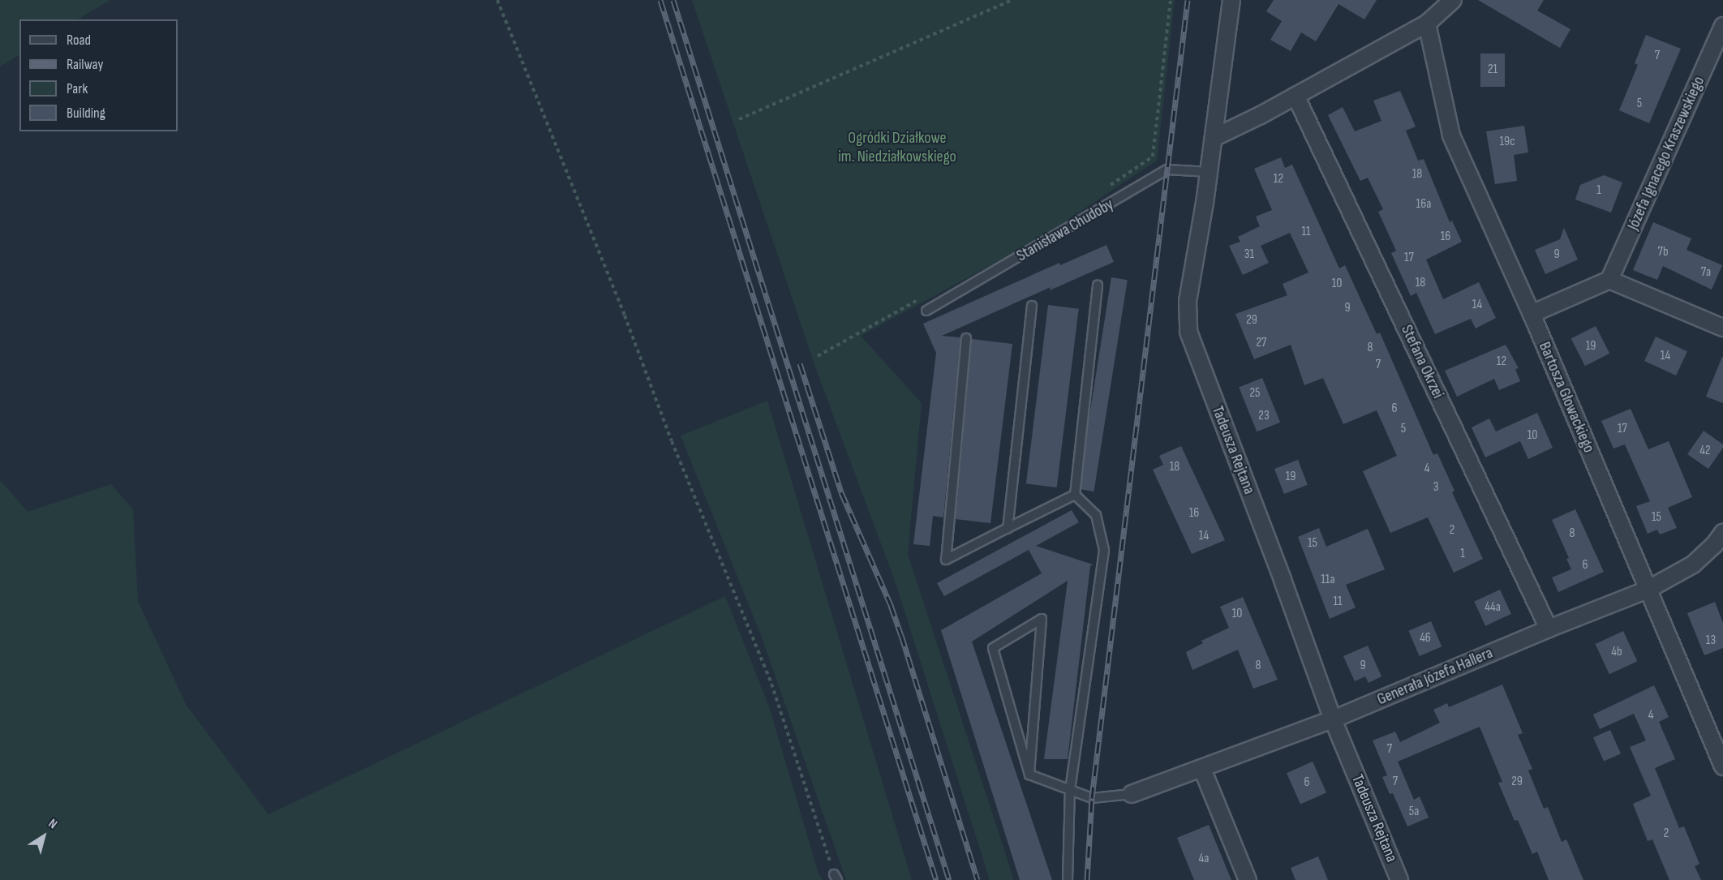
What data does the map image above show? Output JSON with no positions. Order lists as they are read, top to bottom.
{
  "streets": {
    "street": [
      "Józefa Ignacego Kraszewskiego",
      "Stefana Okrzei",
      "Bartosza Głowackiego",
      "Tadeusza Rejtana",
      "Generała Józefa Hallera"
    ],
    "lane": ["Stanisława Chudoby"]
  },
  "crossings": [
    ["Stefana Okrzei", "Generała Józefa Hallera"],
    ["Bartosza Głowackiego", "Generała Józefa Hallera"],
    ["Tadeusza Rejtana", "Generała Józefa Hallera"]
  ],
  "parks": ["Ogródki Działkowe im. Niedziałkowskiego"],
  "house_numbers": [
    "7",
    "21",
    "5",
    "19c",
    "18",
    "12",
    "1",
    "16a",
    "11",
    "16",
    "7b",
    "31",
    "9",
    "17",
    "7a",
    "18",
    "10",
    "14",
    "9",
    "29",
    "27",
    "19",
    "8",
    "14",
    "12",
    "7",
    "25",
    "6",
    "23",
    "5",
    "17",
    "10",
    "42",
    "18",
    "4",
    "19",
    "3",
    "16",
    "15",
    "2",
    "8",
    "14",
    "15",
    "1",
    "6",
    "11a",
    "11",
    "44a",
    "10",
    "46",
    "13",
    "4b",
    "8",
    "9",
    "4",
    "7",
    "7",
    "29",
    "6",
    "5a",
    "2",
    "4a"
  ],
  "legend": [
    "Road",
    "Railway",
    "Park",
    "Building"
  ],
  "north": "top right"
}
